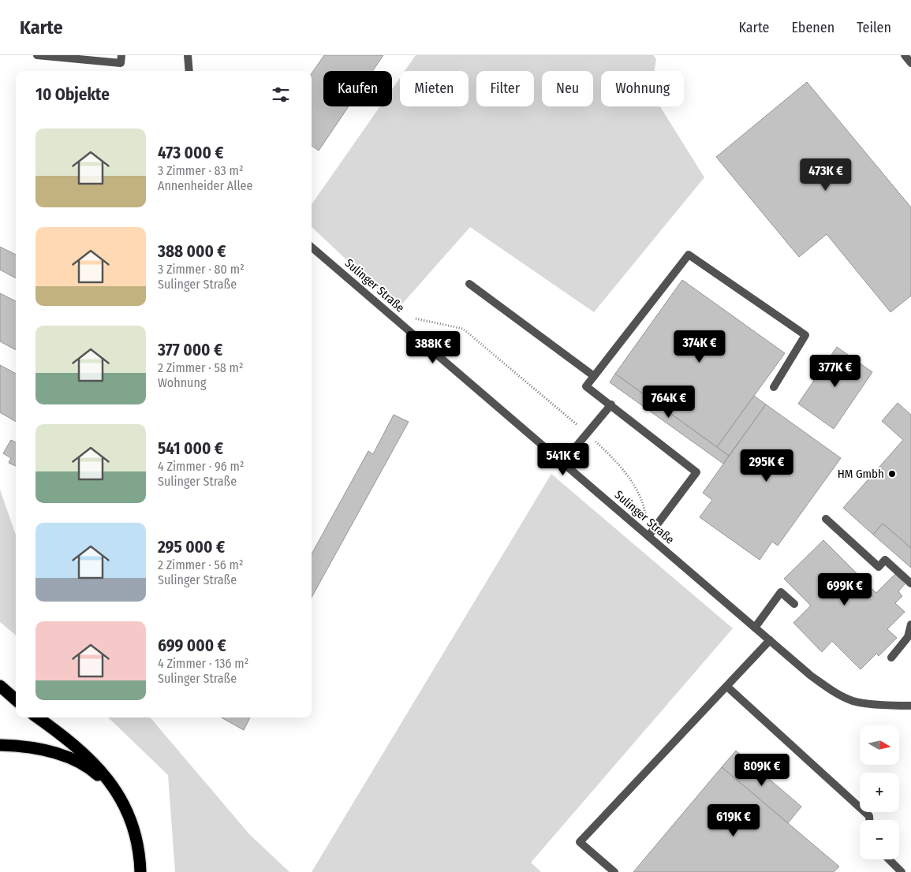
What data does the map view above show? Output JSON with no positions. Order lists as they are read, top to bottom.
{
  "streets": {
    "street": ["Sulinger Straße"]
  },
  "places": ["HM Gmbh"],
  "north": "right",
  "page": {
    "header": "Karte",
    "nav": ["Karte", "Ebenen", "Teilen"],
    "chip": [
      "Kaufen",
      "Mieten",
      "Filter",
      "Neu",
      "Wohnung"
    ],
    "heading": "10 Objekte",
    "list": [
      {
        "name": "473 000 €",
        "note": "3 Zimmer · 83 m² · Annenheider Allee"
      },
      {
        "name": "388 000 €",
        "note": "3 Zimmer · 80 m² · Sulinger Straße"
      },
      {
        "name": "377 000 €",
        "note": "2 Zimmer · 58 m² · Wohnung"
      },
      {
        "name": "541 000 €",
        "note": "4 Zimmer · 96 m² · Sulinger Straße"
      },
      {
        "name": "295 000 €",
        "note": "2 Zimmer · 56 m² · Sulinger Straße"
      },
      {
        "name": "699 000 €",
        "note": "4 Zimmer · 136 m² · Sulinger Straße"
      }
    ],
    "price": [
      "473K €",
      "374K €",
      "388K €",
      "377K €",
      "764K €",
      "541K €",
      "295K €",
      "699K €",
      "809K €",
      "619K €"
    ],
    "map_buttons": ["+", "−"]
  }
}
